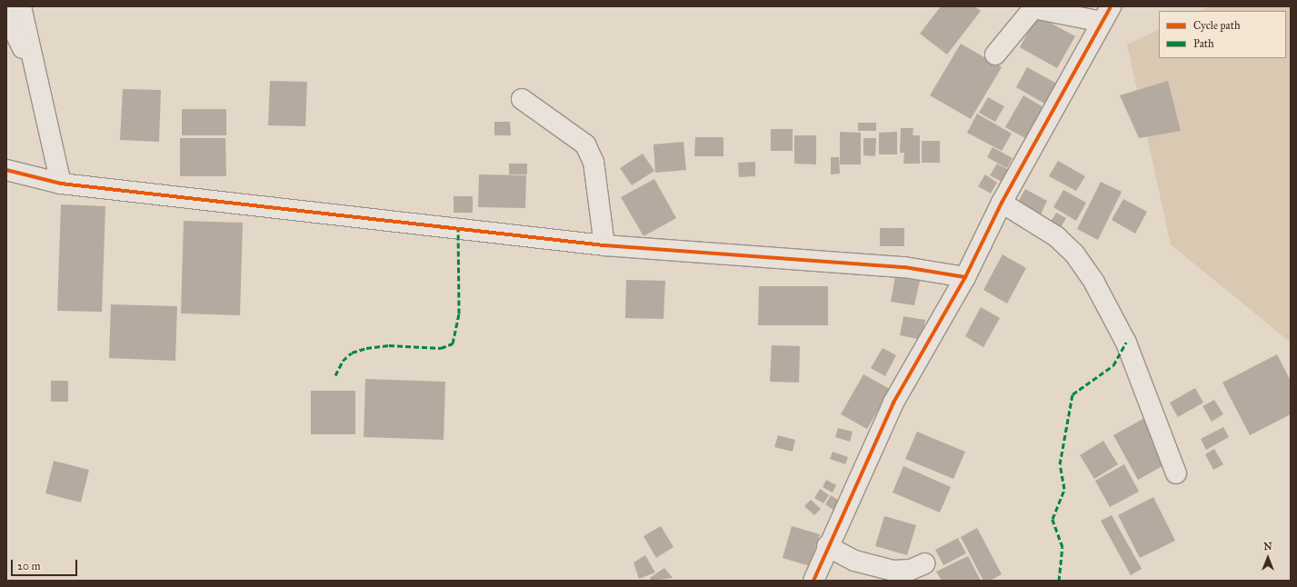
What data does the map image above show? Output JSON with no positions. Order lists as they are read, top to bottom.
{
  "legend": ["Cycle path", "Path"],
  "scale_bar": "20 m",
  "north": "top"
}
